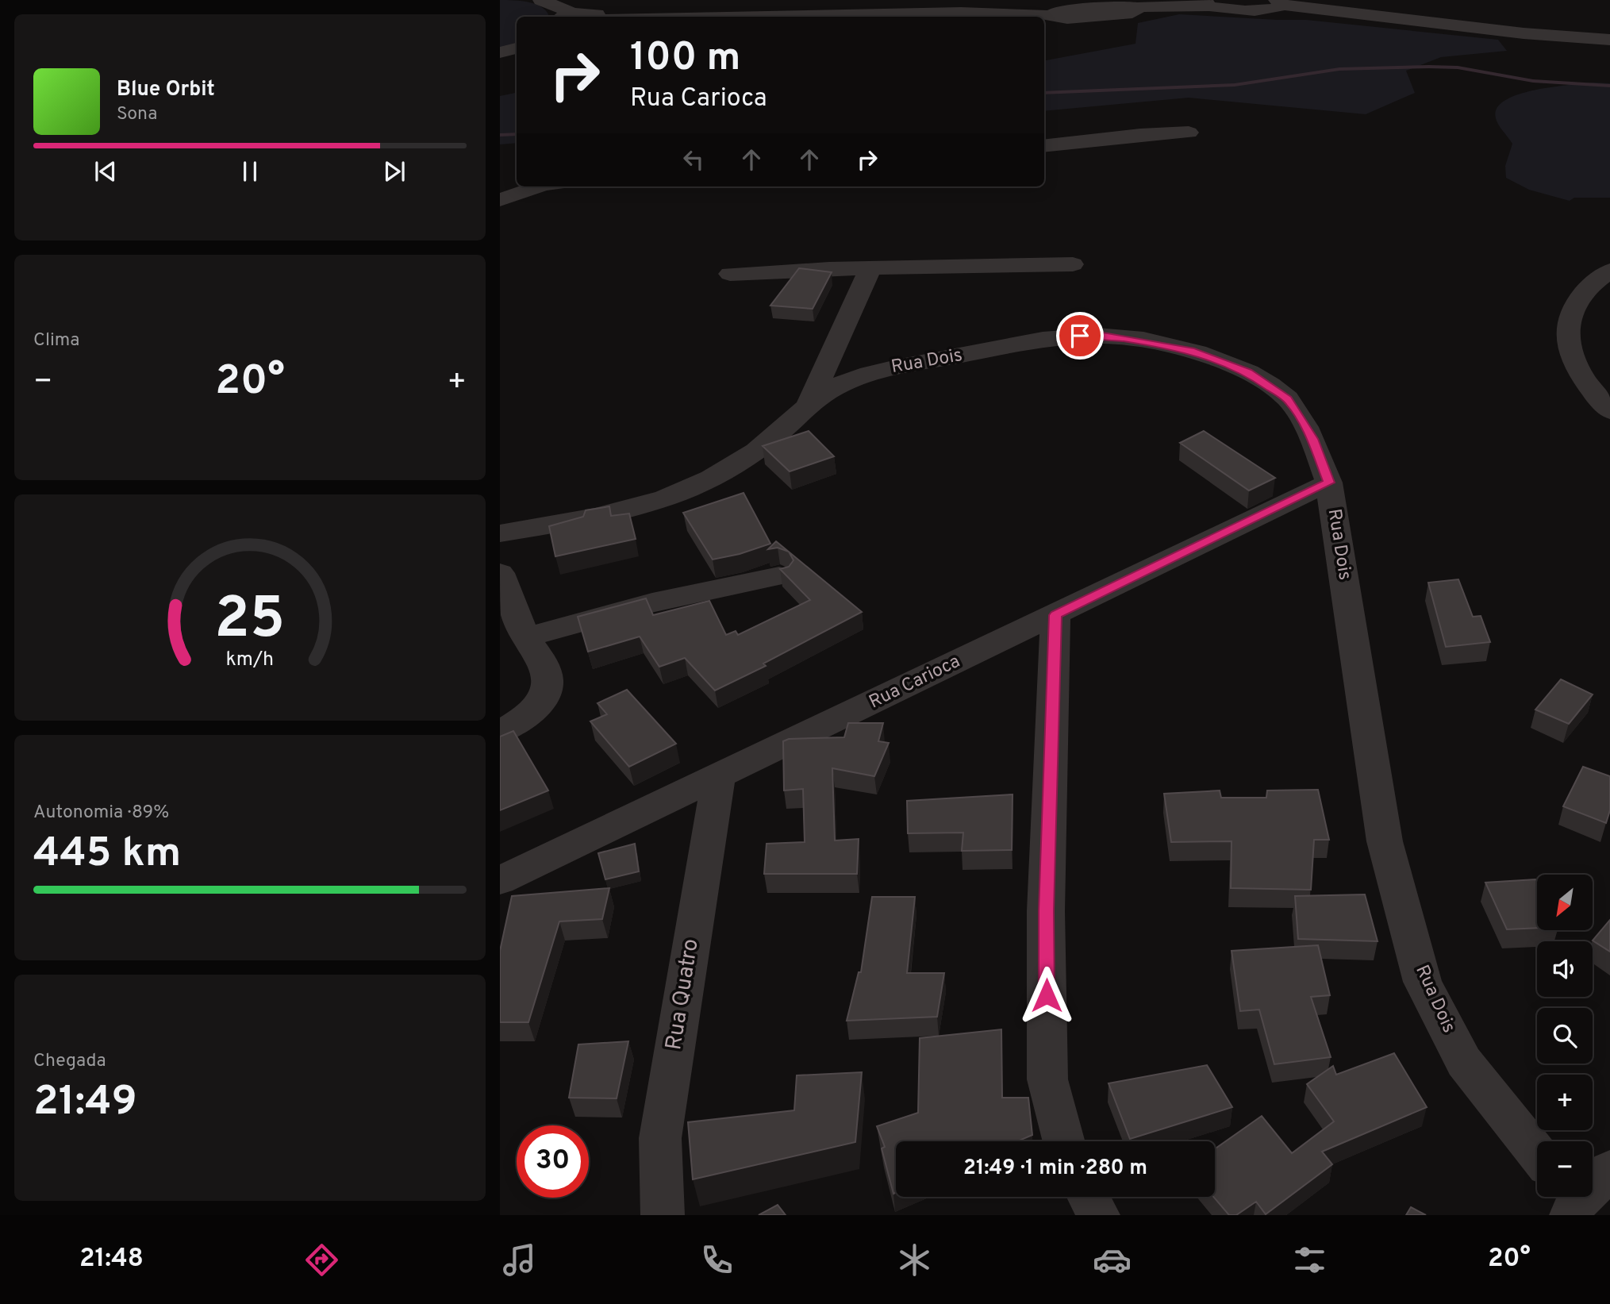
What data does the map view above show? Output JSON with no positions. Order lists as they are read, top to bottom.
{
  "streets": {
    "street": ["Rua Dois", "Rua Carioca", "Rua Quatro"]
  },
  "crossings": [
    ["Rua Dois", "Rua Carioca"],
    ["Rua Carioca", "Rua Quatro"]
  ],
  "north": "bottom left",
  "page": {
    "turn": ["100 m", "Rua Carioca"],
    "song": ["Blue Orbit", "Sona"],
    "tile": [
      "Clima",
      ["Autonomia · 89%", "445 km"],
      ["Chegada", "21:49"]
    ],
    "heat": ["−", "20°", "+"],
    "map_buttons": ["+", "−"],
    "limit": "30",
    "trip": "21:49 · 1 min · 280 m",
    "tabs": ["21:48", "20°"],
    "gauge": ["25", "km/h"]
  }
}
